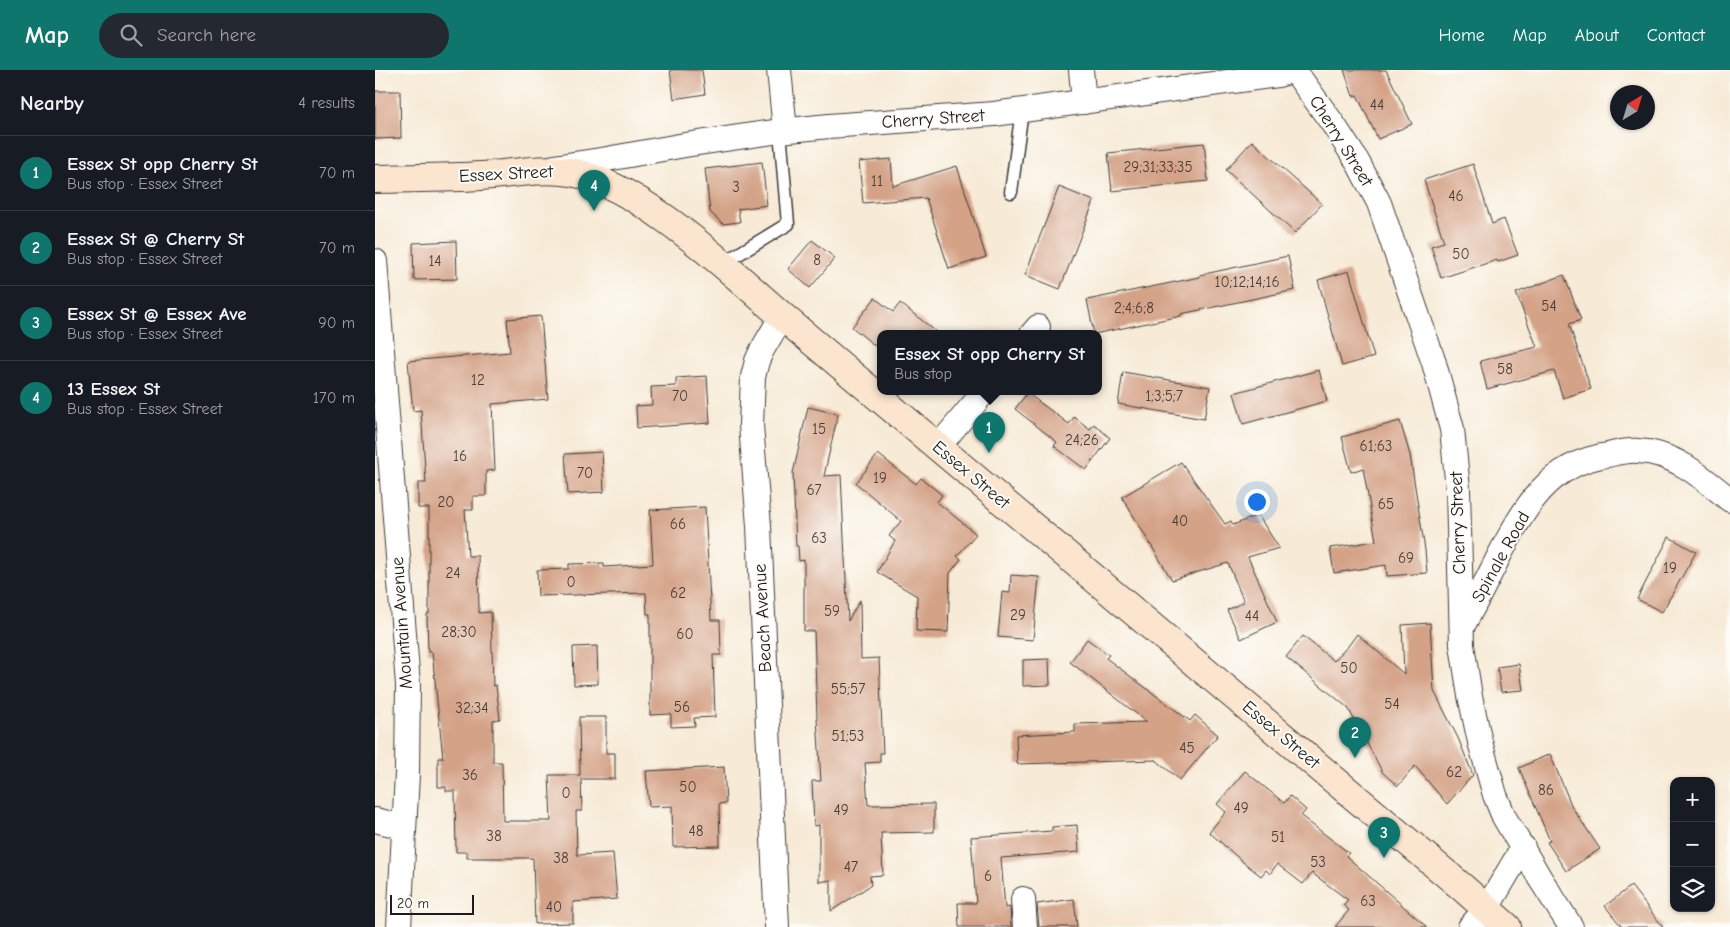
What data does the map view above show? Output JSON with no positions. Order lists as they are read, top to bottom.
{
  "streets": {
    "main road": ["Essex Street"],
    "street": [
      "Cherry Street",
      "Spinale Road",
      "Beach Avenue",
      "Mountain Avenue"
    ]
  },
  "crossings": [
    ["Cherry Street", "Essex Street"],
    ["Cherry Street", "Spinale Road"],
    ["Essex Street", "Beach Avenue"]
  ],
  "house_numbers": [
    "44",
    "29;31;33;35",
    "11",
    "3",
    "46",
    "50",
    "8",
    "14",
    "10;12;14;16",
    "54",
    "2;4;6;8",
    "58",
    "12",
    "70",
    "1;3;5;7",
    "15",
    "24;26",
    "61;63",
    "16",
    "70",
    "19",
    "67",
    "20",
    "65",
    "40",
    "66",
    "63",
    "69",
    "19",
    "24",
    "0",
    "62",
    "59",
    "29",
    "44",
    "28;30",
    "60",
    "50",
    "55;57",
    "54",
    "56",
    "32;34",
    "51;53",
    "45",
    "62",
    "36",
    "50",
    "86",
    "0",
    "49",
    "49",
    "48",
    "38",
    "51",
    "38",
    "53",
    "47",
    "6",
    "63",
    "40"
  ],
  "scale_bar": "20 m",
  "north": "top right",
  "page": {
    "header": "Map",
    "search": "Search here",
    "nav": [
      "Home",
      "Map",
      "About",
      "Contact"
    ],
    "heading": ["Nearby", "4 results"],
    "list": [
      {
        "mark": "1",
        "name": "Essex St opp Cherry St",
        "note": "Bus stop · Essex Street",
        "value": "70 m"
      },
      {
        "mark": "2",
        "name": "Essex St @ Cherry St",
        "note": "Bus stop · Essex Street",
        "value": "70 m"
      },
      {
        "mark": "3",
        "name": "Essex St @ Essex Ave",
        "note": "Bus stop · Essex Street",
        "value": "90 m"
      },
      {
        "mark": "4",
        "name": "13 Essex St",
        "note": "Bus stop · Essex Street",
        "value": "170 m"
      }
    ],
    "pins": [
      "4",
      "1",
      "2",
      "3"
    ],
    "popup": ["Essex St opp Cherry St", "Bus stop"],
    "map_buttons": ["+", "−"],
    "scale": "20 m"
  }
}
